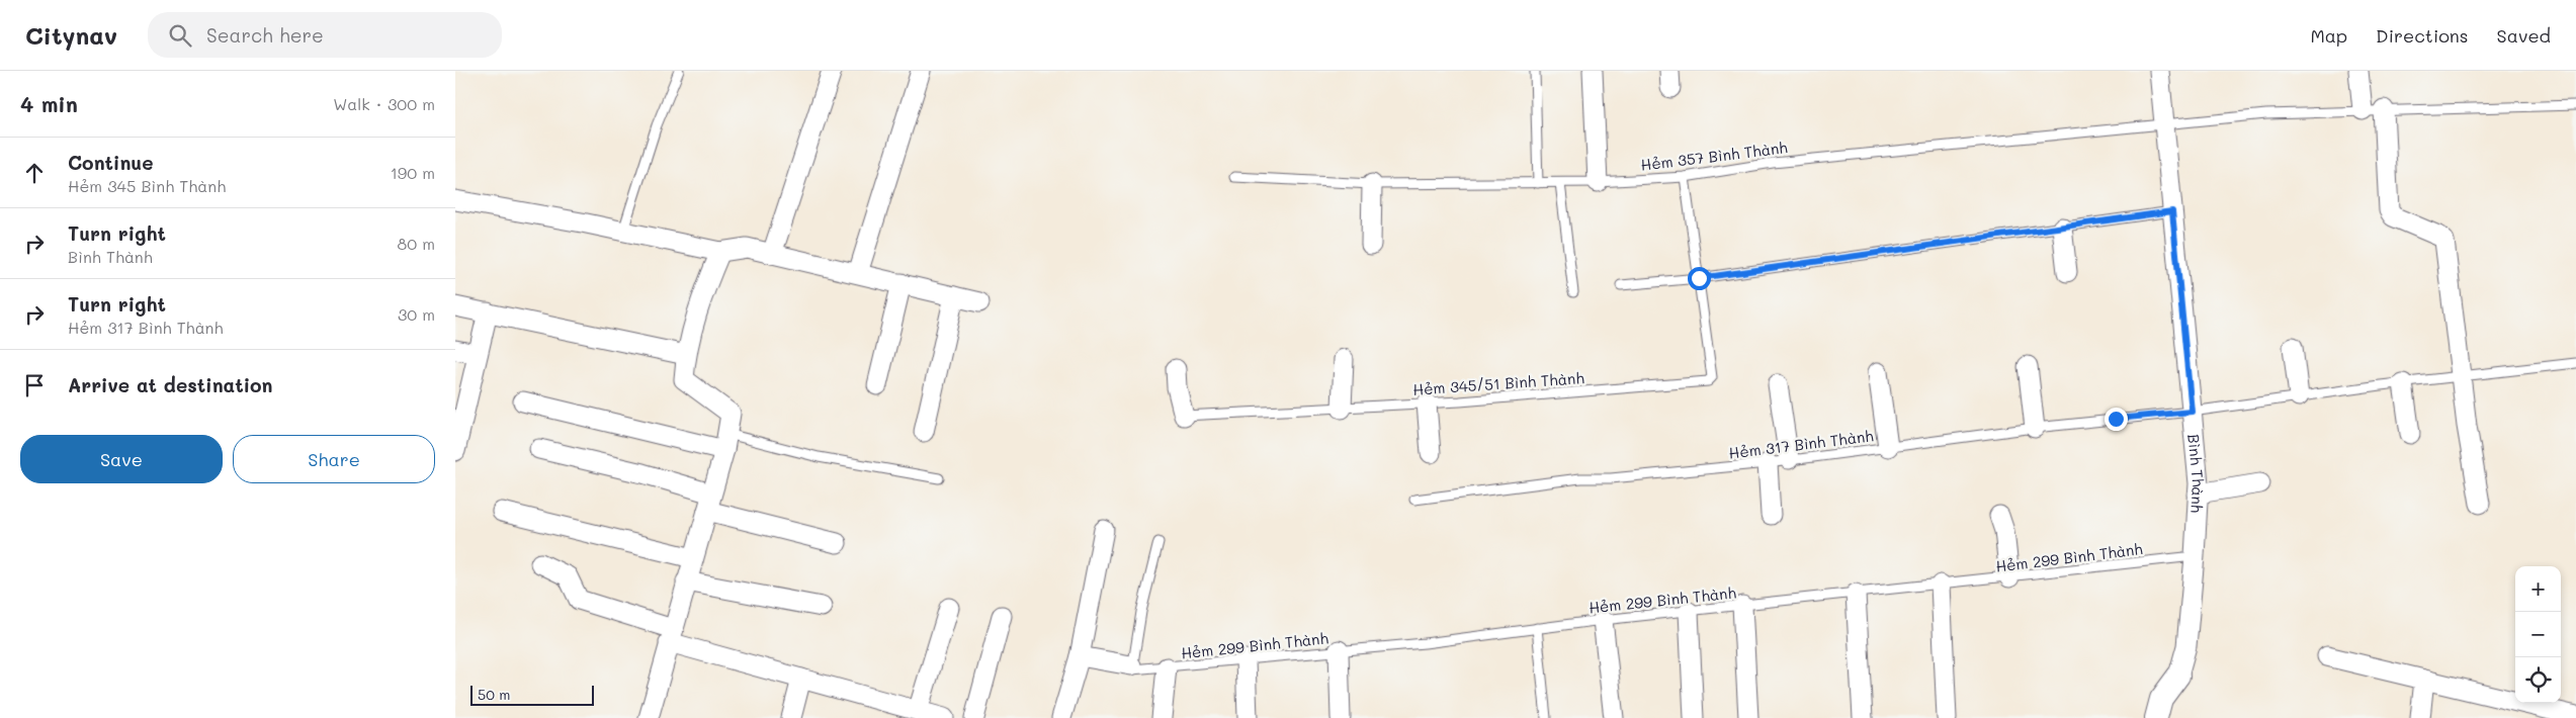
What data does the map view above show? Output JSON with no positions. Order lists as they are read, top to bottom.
{
  "streets": {
    "street": ["Bình Thành"],
    "lane": [
      "Hẻm 357 Bình Thành",
      "Hẻm 345/51 Bình Thành",
      "Hẻm 317 Bình Thành",
      "Hẻm 299 Bình Thành"
    ]
  },
  "crossings": [
    ["Hẻm 357 Bình Thành", "Bình Thành"],
    ["Hẻm 317 Bình Thành", "Bình Thành"],
    ["Bình Thành", "Hẻm 299 Bình Thành"]
  ],
  "scale_bar": "50 m",
  "page": {
    "header": "Citynav",
    "search": "Search here",
    "nav": ["Map", "Directions", "Saved"],
    "heading": ["4 min", "Walk · 300 m"],
    "list": [
      ["Continue", "Hẻm 345 Bình Thành", "190 m"],
      ["Turn right", "Bình Thành", "80 m"],
      ["Turn right", "Hẻm 317 Bình Thành", "30 m"],
      "Arrive at destination"
    ],
    "buttons": ["Save", "Share"],
    "map_buttons": ["+", "−"],
    "scale": "50 m"
  }
}
